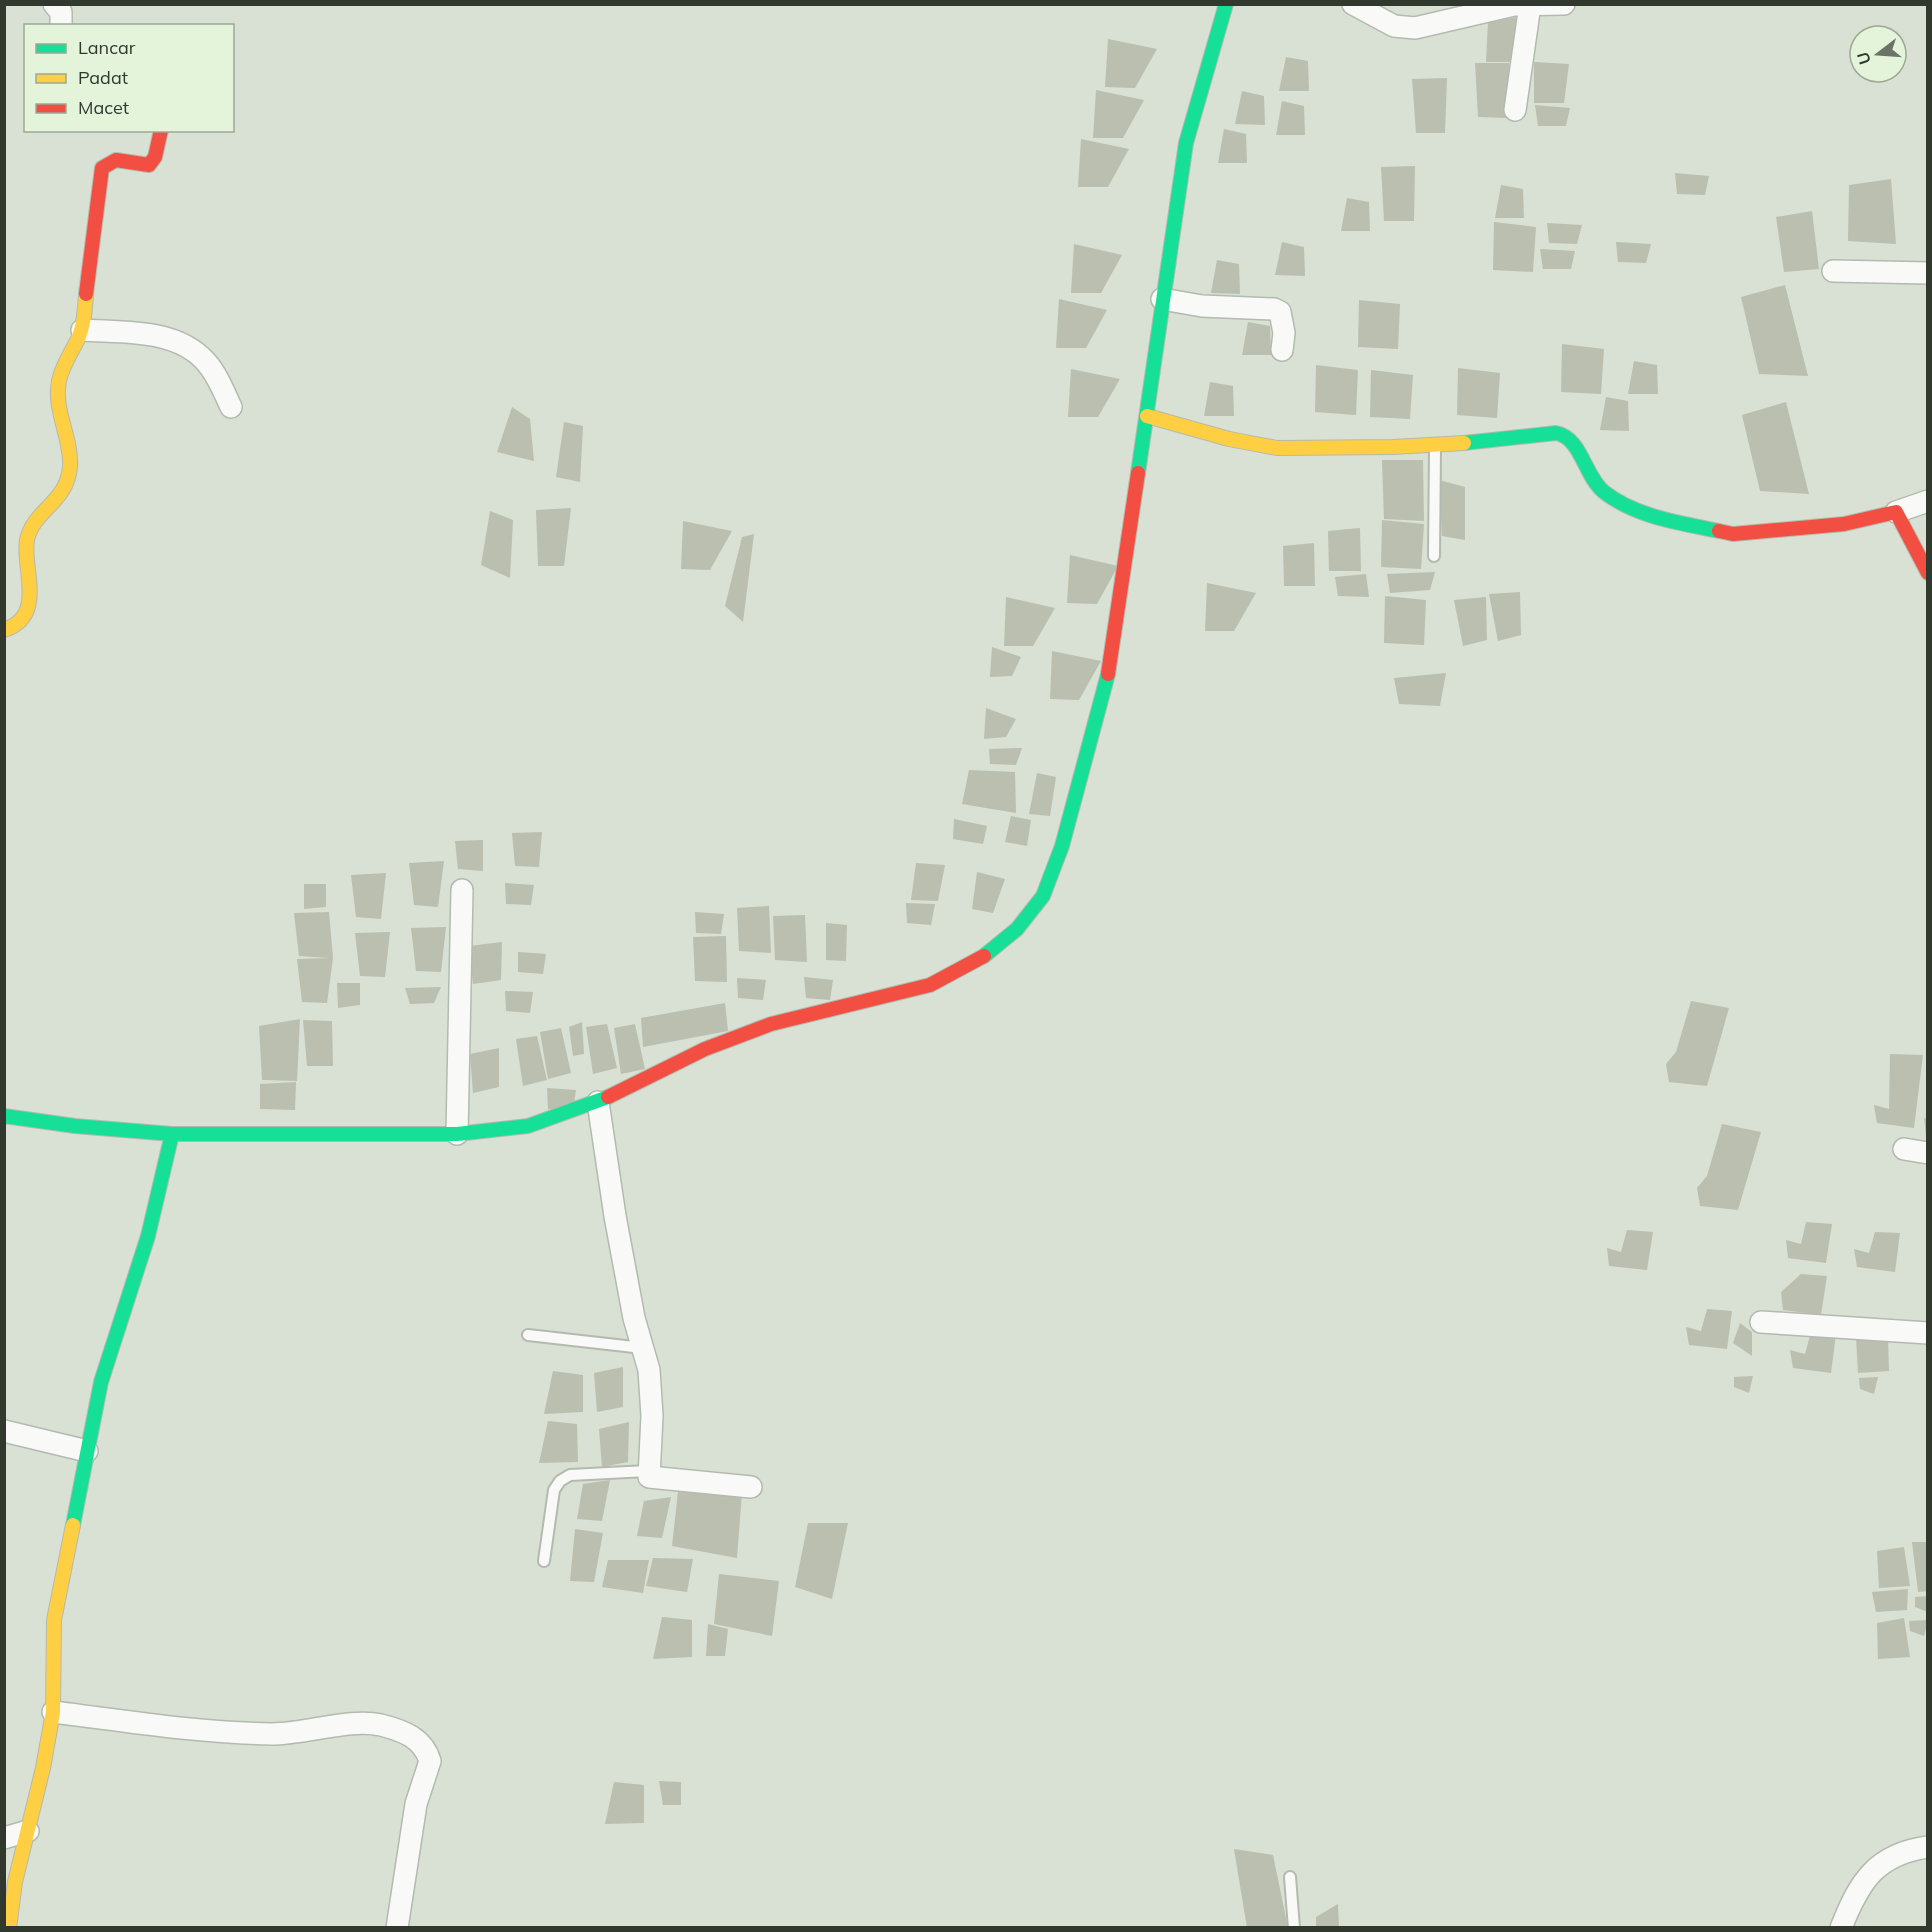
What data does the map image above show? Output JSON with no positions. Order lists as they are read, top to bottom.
{
  "legend": ["Lancar", "Padat", "Macet"],
  "north": "left"
}
